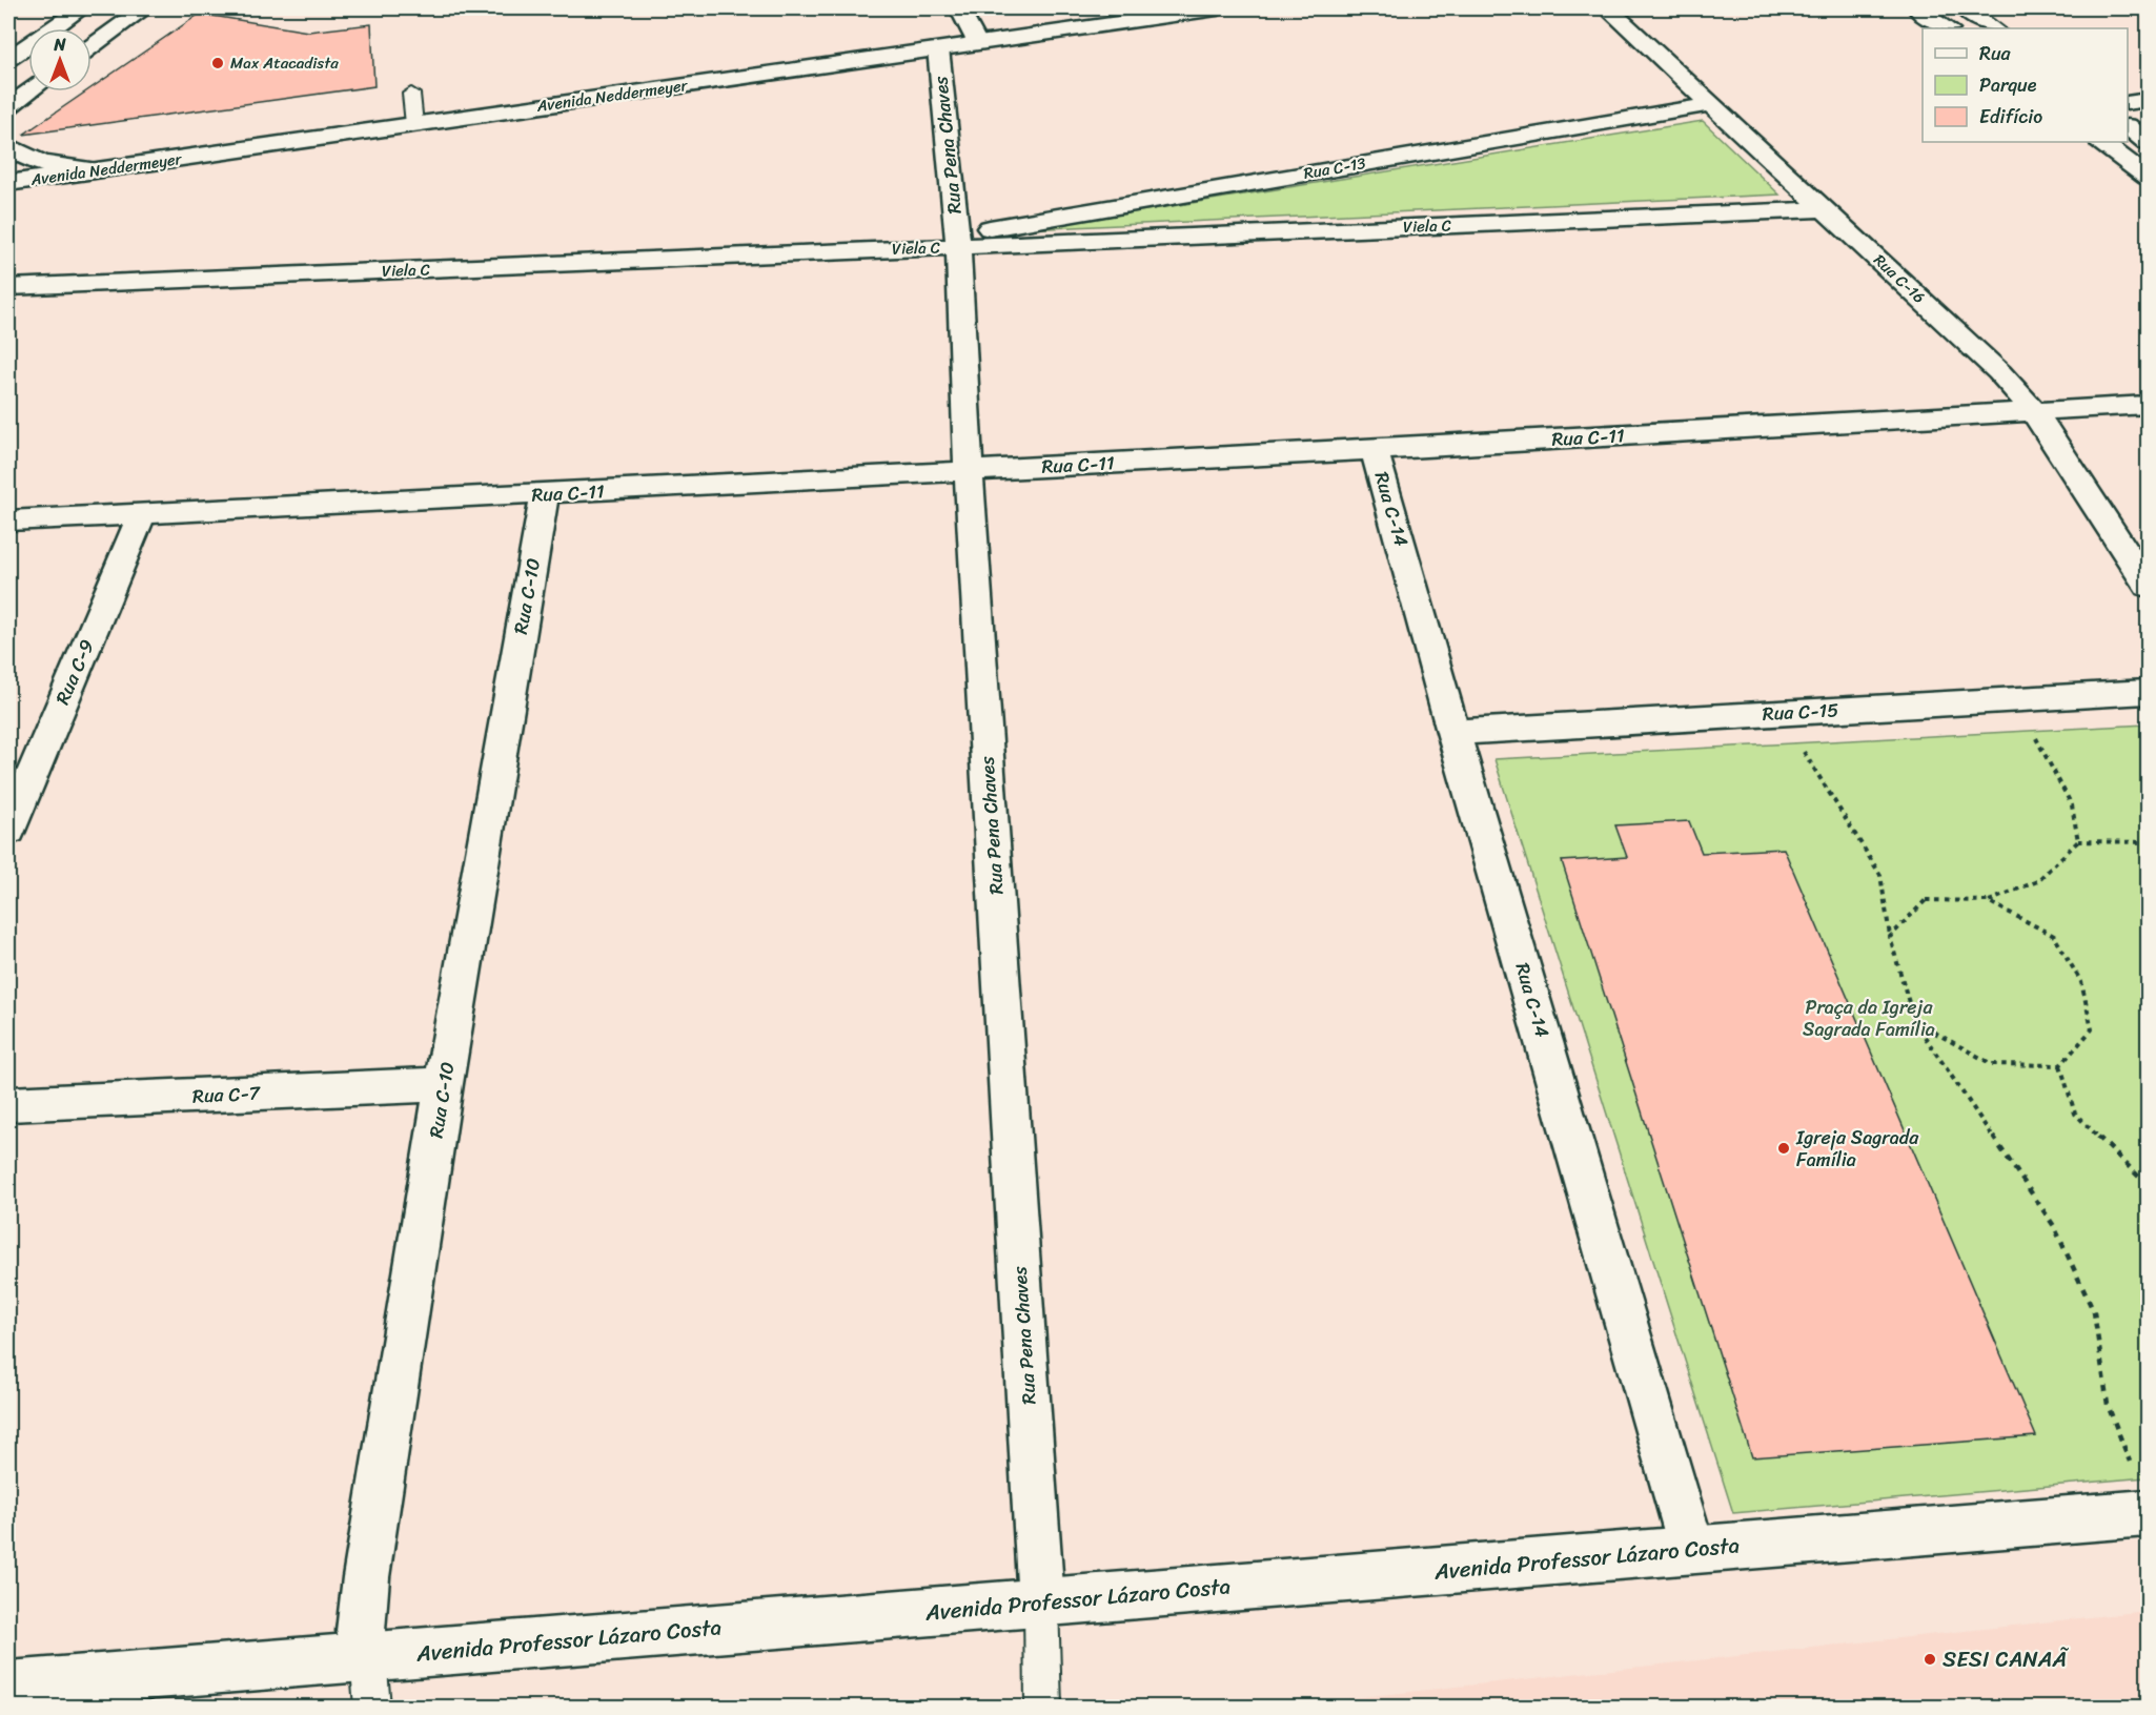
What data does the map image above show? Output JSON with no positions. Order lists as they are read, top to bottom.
{
  "streets": {
    "street": [
      "Avenida Neddermeyer",
      "Rua Pena Chaves",
      "Rua C-13",
      "Viela C",
      "Rua C-16",
      "Rua C-11",
      "Rua C-14",
      "Rua C-10",
      "Rua C-9",
      "Rua C-15",
      "Rua C-7",
      "Avenida Professor Lázaro Costa"
    ]
  },
  "crossings": [
    ["Avenida Neddermeyer", "Rua Pena Chaves"],
    ["Rua Pena Chaves", "Rua C-13"],
    ["Rua Pena Chaves", "Viela C"],
    ["Rua Pena Chaves", "Rua C-11"],
    ["Rua Pena Chaves", "Avenida Professor Lázaro Costa"],
    ["Rua C-13", "Viela C"],
    ["Rua C-13", "Rua C-16"],
    ["Viela C", "Rua C-16"],
    ["Rua C-16", "Rua C-11"],
    ["Rua C-11", "Rua C-14"],
    ["Rua C-11", "Rua C-10"],
    ["Rua C-11", "Rua C-9"],
    ["Rua C-14", "Rua C-15"],
    ["Rua C-14", "Avenida Professor Lázaro Costa"],
    ["Rua C-10", "Rua C-7"],
    ["Rua C-10", "Avenida Professor Lázaro Costa"]
  ],
  "parks": ["Praça da Igreja Sagrada Família"],
  "places": ["Max Atacadista", "Igreja Sagrada Família", "SESI CANAÃ"],
  "legend": ["Rua", "Parque", "Edifício"],
  "north": "top"
}
